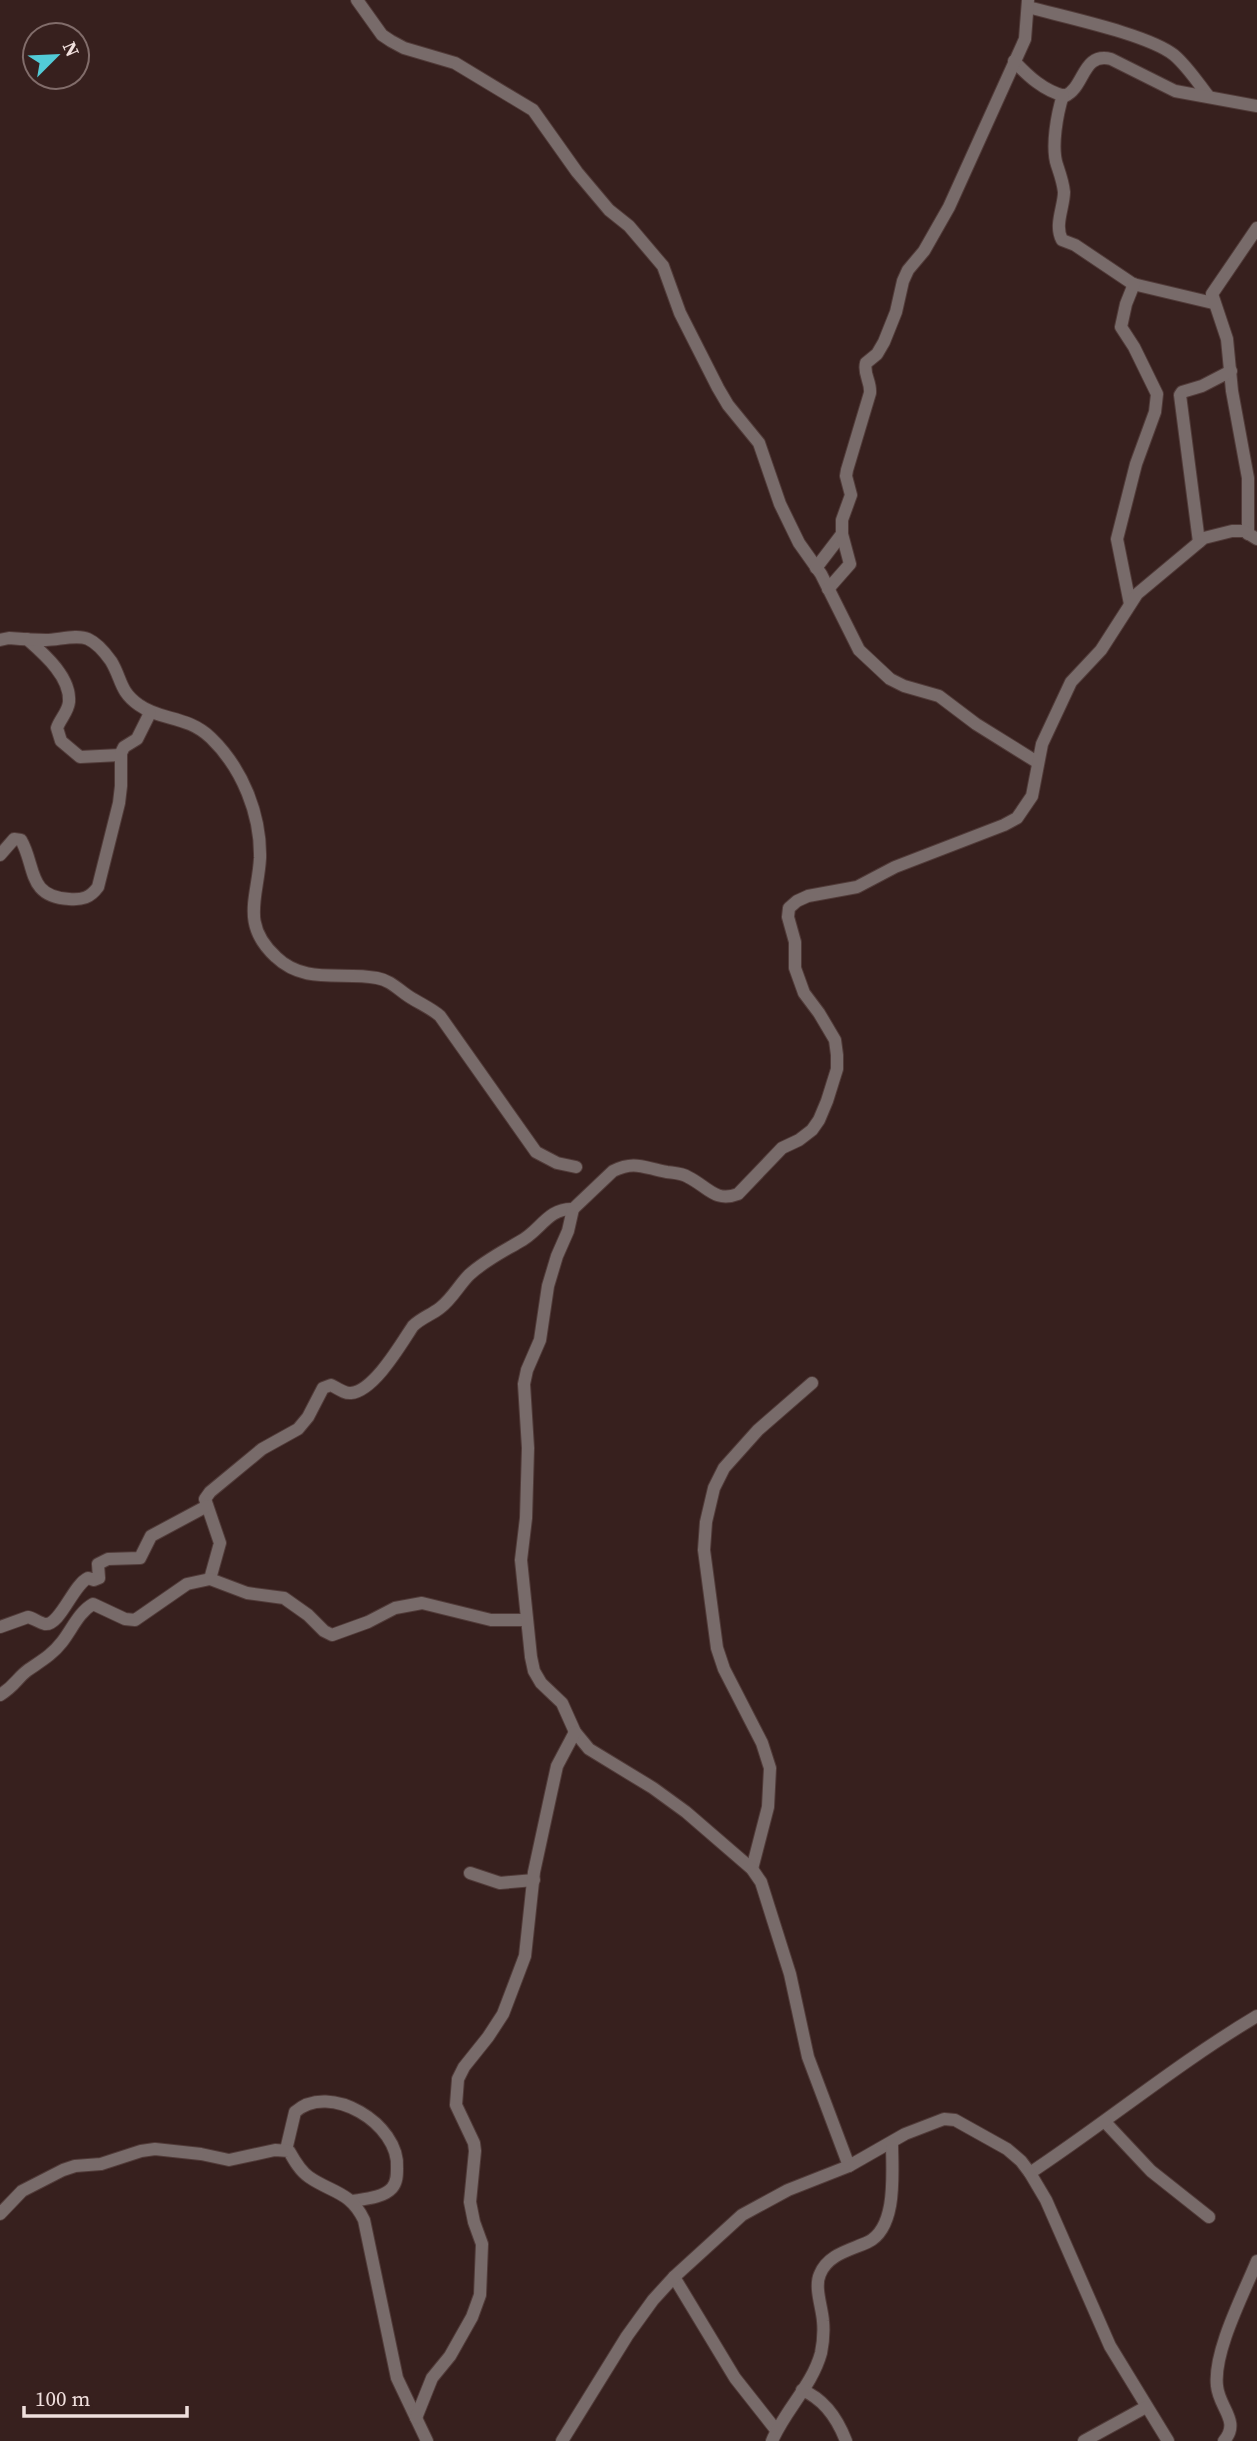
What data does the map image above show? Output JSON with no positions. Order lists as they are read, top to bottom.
{
  "scale_bar": "100 m",
  "north": "top right"
}
